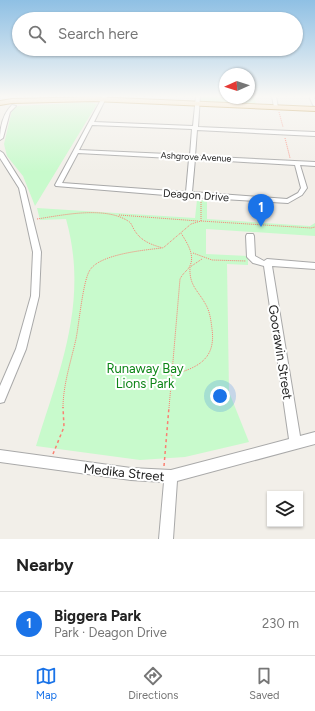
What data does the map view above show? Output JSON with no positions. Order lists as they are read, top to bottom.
{
  "streets": {
    "street": [
      "Ashgrove Avenue",
      "Deagon Drive",
      "Goorawin Street",
      "Medika Street"
    ]
  },
  "crossings": [
    ["Ashgrove Avenue", "Deagon Drive"],
    ["Goorawin Street", "Medika Street"]
  ],
  "parks": ["Runaway Bay Lions Park"],
  "north": "left",
  "page": {
    "search": "Search here",
    "pins": "1",
    "heading": "Nearby",
    "list": [
      {
        "mark": "1",
        "name": "Biggera Park",
        "note": "Park · Deagon Drive",
        "value": "230 m"
      }
    ],
    "nav": ["Map", "Directions", "Saved"]
  }
}
